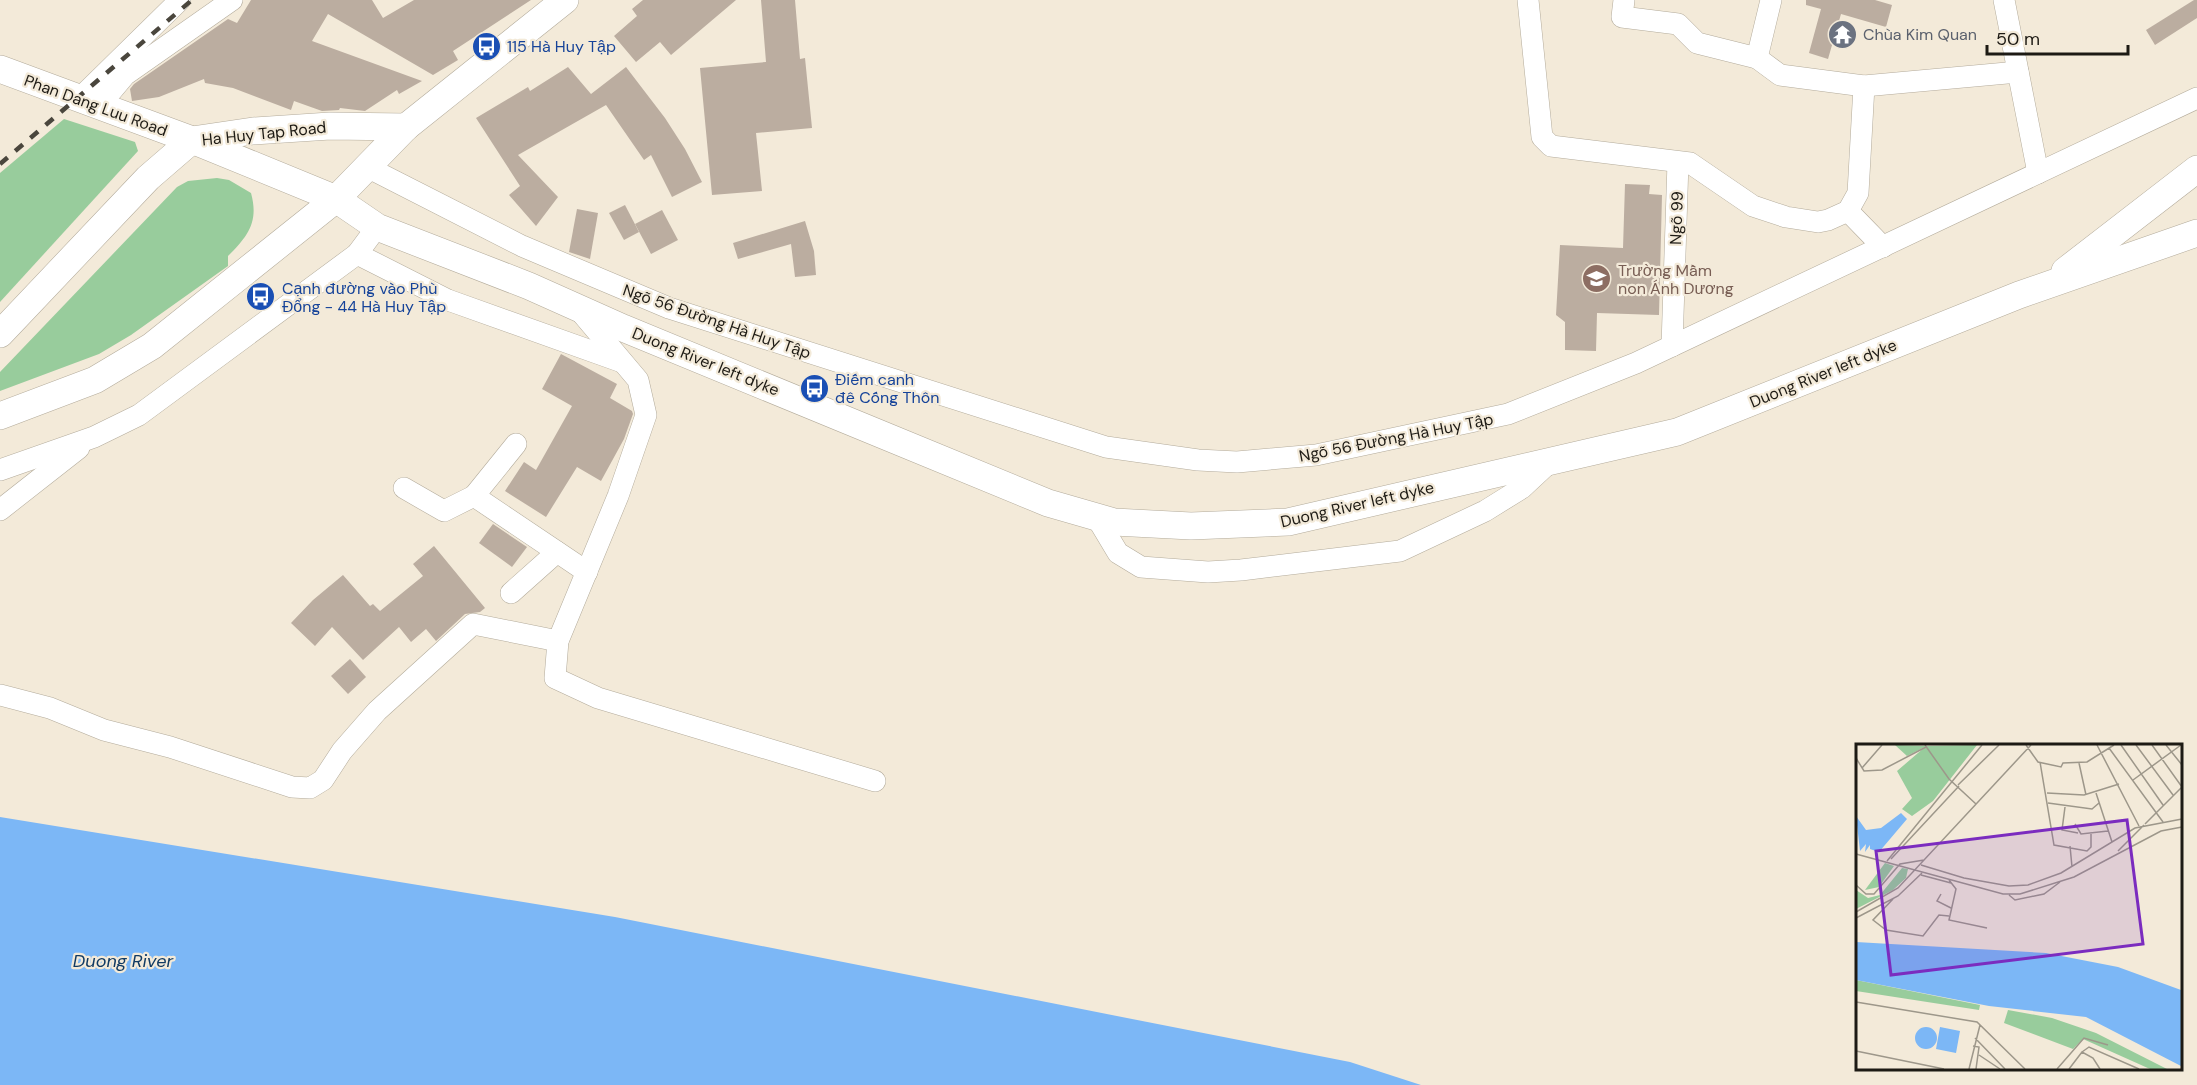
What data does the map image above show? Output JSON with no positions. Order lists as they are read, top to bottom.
{
  "streets": {
    "main road": ["Phan Dang Luu Road", "Ha Huy Tap Road", "Duong River left dyke"],
    "street": ["Ngõ 99", "Ngõ 56 Đường Hà Huy Tập"]
  },
  "crossings": [
    ["Phan Dang Luu Road", "Ha Huy Tap Road"],
    ["Phan Dang Luu Road", "Duong River left dyke"],
    ["Ha Huy Tap Road", "Duong River left dyke"],
    ["Ngõ 99", "Ngõ 56 Đường Hà Huy Tập"]
  ],
  "water": ["Duong River"],
  "places": {
    "temple": ["Chùa Kim Quan"],
    "bus stop": ["115 Hà Huy Tập", "Cạnh đường vào Phù Đổng - 44 Hà Huy Tập", "Điếm canh đê Cống Thôn"],
    "school or university": ["Trường Mầm non Ánh Dương"]
  },
  "scale_bar": "50 m"
}
